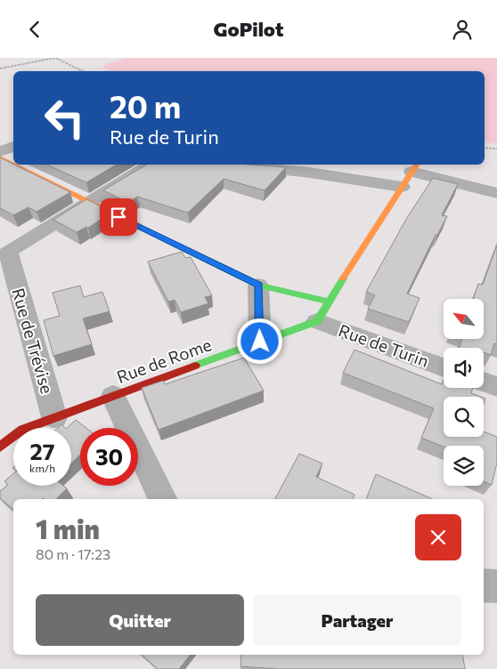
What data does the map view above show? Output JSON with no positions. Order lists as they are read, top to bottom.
{
  "streets": {
    "street": ["Rue de Trévise", "Rue de Turin", "Rue de Rome"]
  },
  "crossings": [
    ["Rue de Trévise", "Rue de Turin"],
    ["Rue de Trévise", "Rue de Rome"],
    ["Rue de Turin", "Rue de Rome"]
  ],
  "north": "top left",
  "page": {
    "header": "GoPilot",
    "turn": ["20 m", "Rue de Turin"],
    "speed": "27 km/h",
    "limit": "30",
    "heading": ["1 min", "80 m · 17:23"],
    "buttons": ["Quitter", "Partager"]
  }
}
